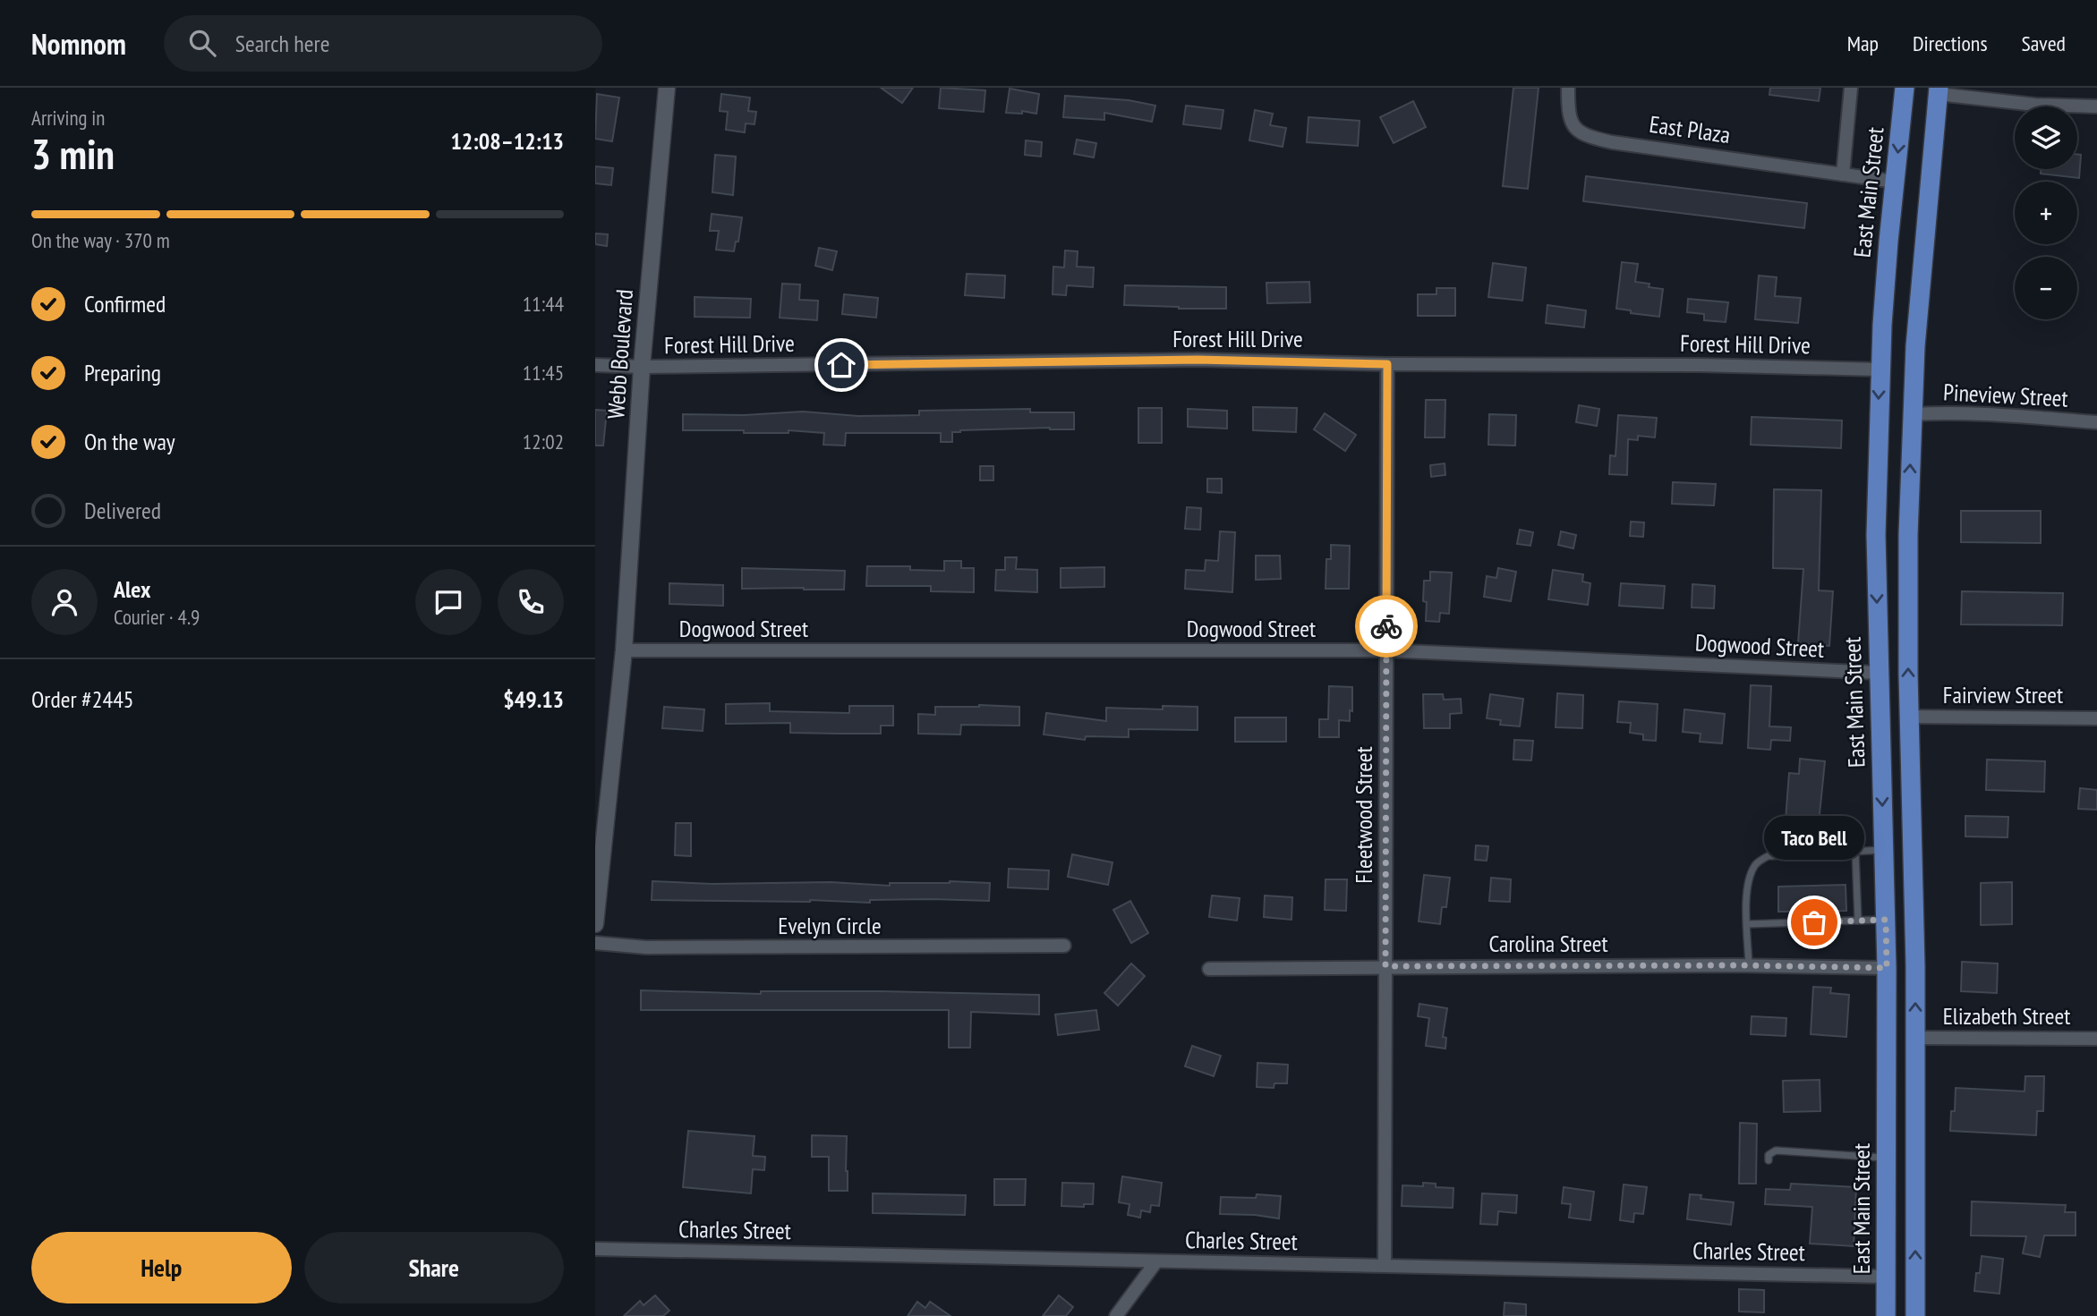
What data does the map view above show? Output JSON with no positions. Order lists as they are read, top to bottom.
{
  "streets": {
    "main road": ["East Main Street"],
    "street": [
      "East Plaza",
      "Forest Hill Drive",
      "Webb Boulevard",
      "Pineview Street",
      "Dogwood Street",
      "Fairview Street",
      "Fleetwood Street",
      "Evelyn Circle",
      "Carolina Street",
      "Elizabeth Street",
      "Charles Street"
    ]
  },
  "crossings": [
    ["East Plaza", "East Main Street"],
    ["East Main Street", "Forest Hill Drive"],
    ["East Main Street", "Dogwood Street"],
    ["East Main Street", "Carolina Street"],
    ["East Main Street", "Charles Street"],
    ["Forest Hill Drive", "Webb Boulevard"],
    ["Forest Hill Drive", "Fleetwood Street"],
    ["Webb Boulevard", "Dogwood Street"],
    ["Dogwood Street", "Fleetwood Street"],
    ["Fleetwood Street", "Carolina Street"],
    ["Fleetwood Street", "Charles Street"]
  ],
  "places": ["Taco Bell"],
  "page": {
    "header": "Nomnom",
    "search": "Search here",
    "nav": ["Map", "Directions", "Saved"],
    "heading": ["3 min", "Arriving in", "12:08–12:13"],
    "panel": [
      "Alex",
      "Courier · 4.9",
      "Order #2445",
      "$49.13"
    ],
    "map_buttons": ["+", "−"],
    "bar": "On the way · 370 m",
    "list": [
      ["Confirmed", "11:44"],
      ["Preparing", "11:45"],
      ["On the way", "12:02"],
      "Delivered"
    ],
    "bubble": "Taco Bell",
    "buttons": ["Help", "Share"]
  }
}
